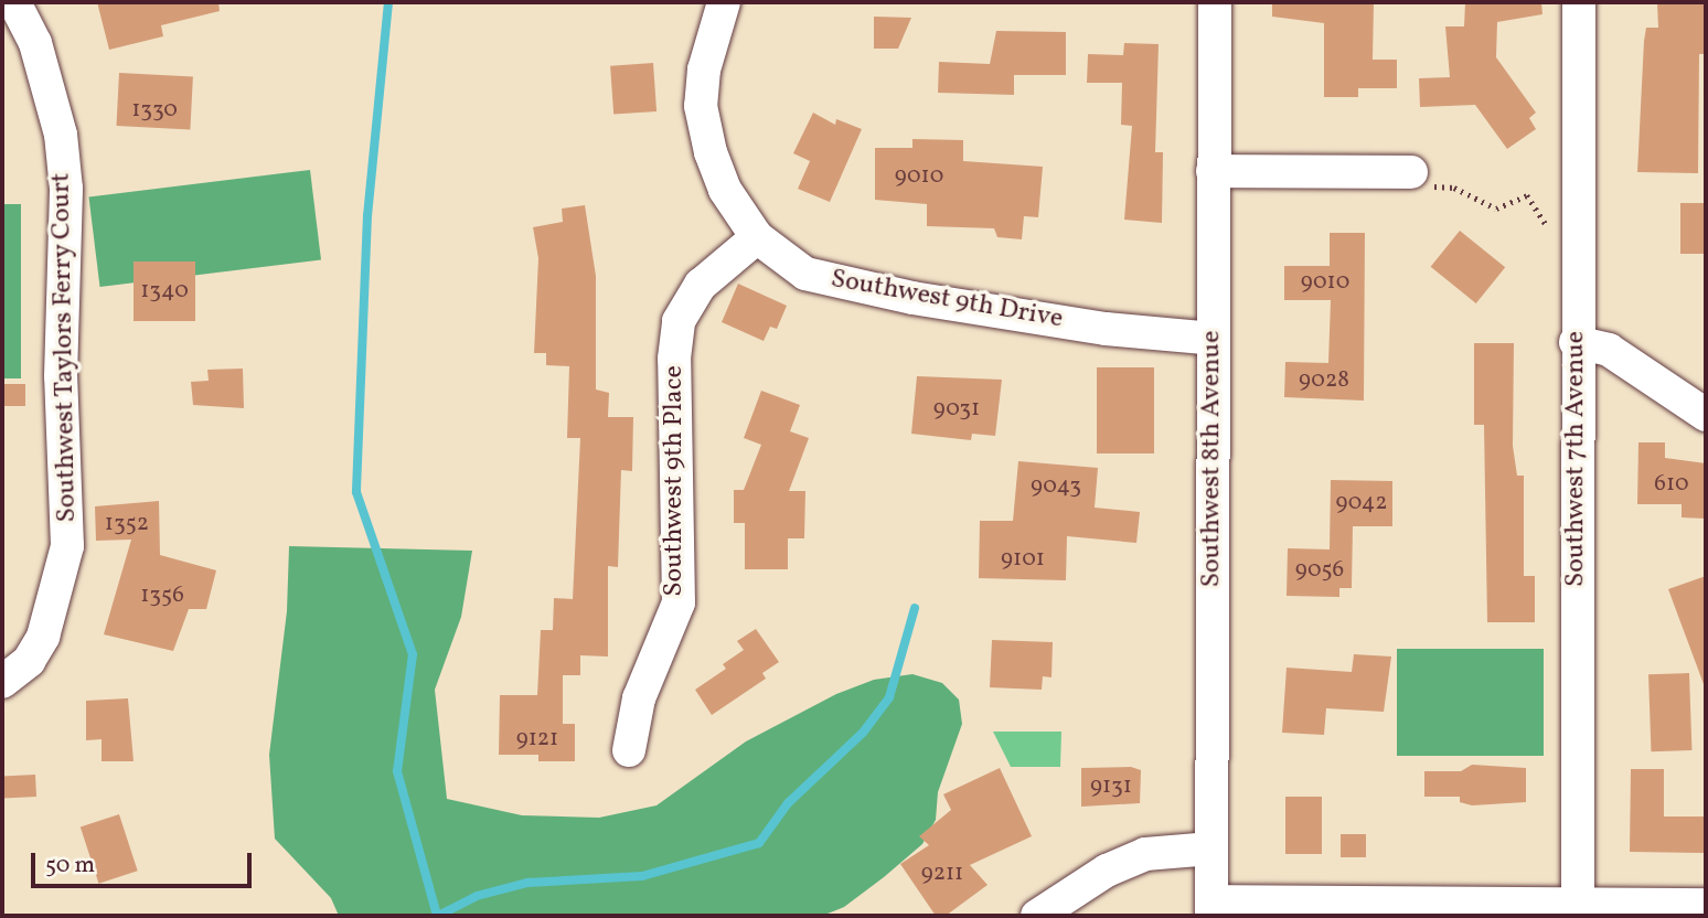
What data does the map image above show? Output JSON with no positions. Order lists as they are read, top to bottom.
{
  "streets": {
    "street": [
      "Southwest 9th Drive",
      "Southwest Taylors Ferry Court",
      "Southwest 8th Avenue",
      "Southwest 7th Avenue",
      "Southwest 9th Place"
    ]
  },
  "crossings": [
    ["Southwest 9th Drive", "Southwest 8th Avenue"],
    ["Southwest 9th Drive", "Southwest 9th Place"]
  ],
  "house_numbers": [
    "1330",
    "9010",
    "9010",
    "1340",
    "9028",
    "9031",
    "610",
    "9043",
    "9042",
    "1352",
    "9101",
    "9056",
    "1356",
    "9121",
    "9131",
    "9211"
  ],
  "scale_bar": "50 m"
}
